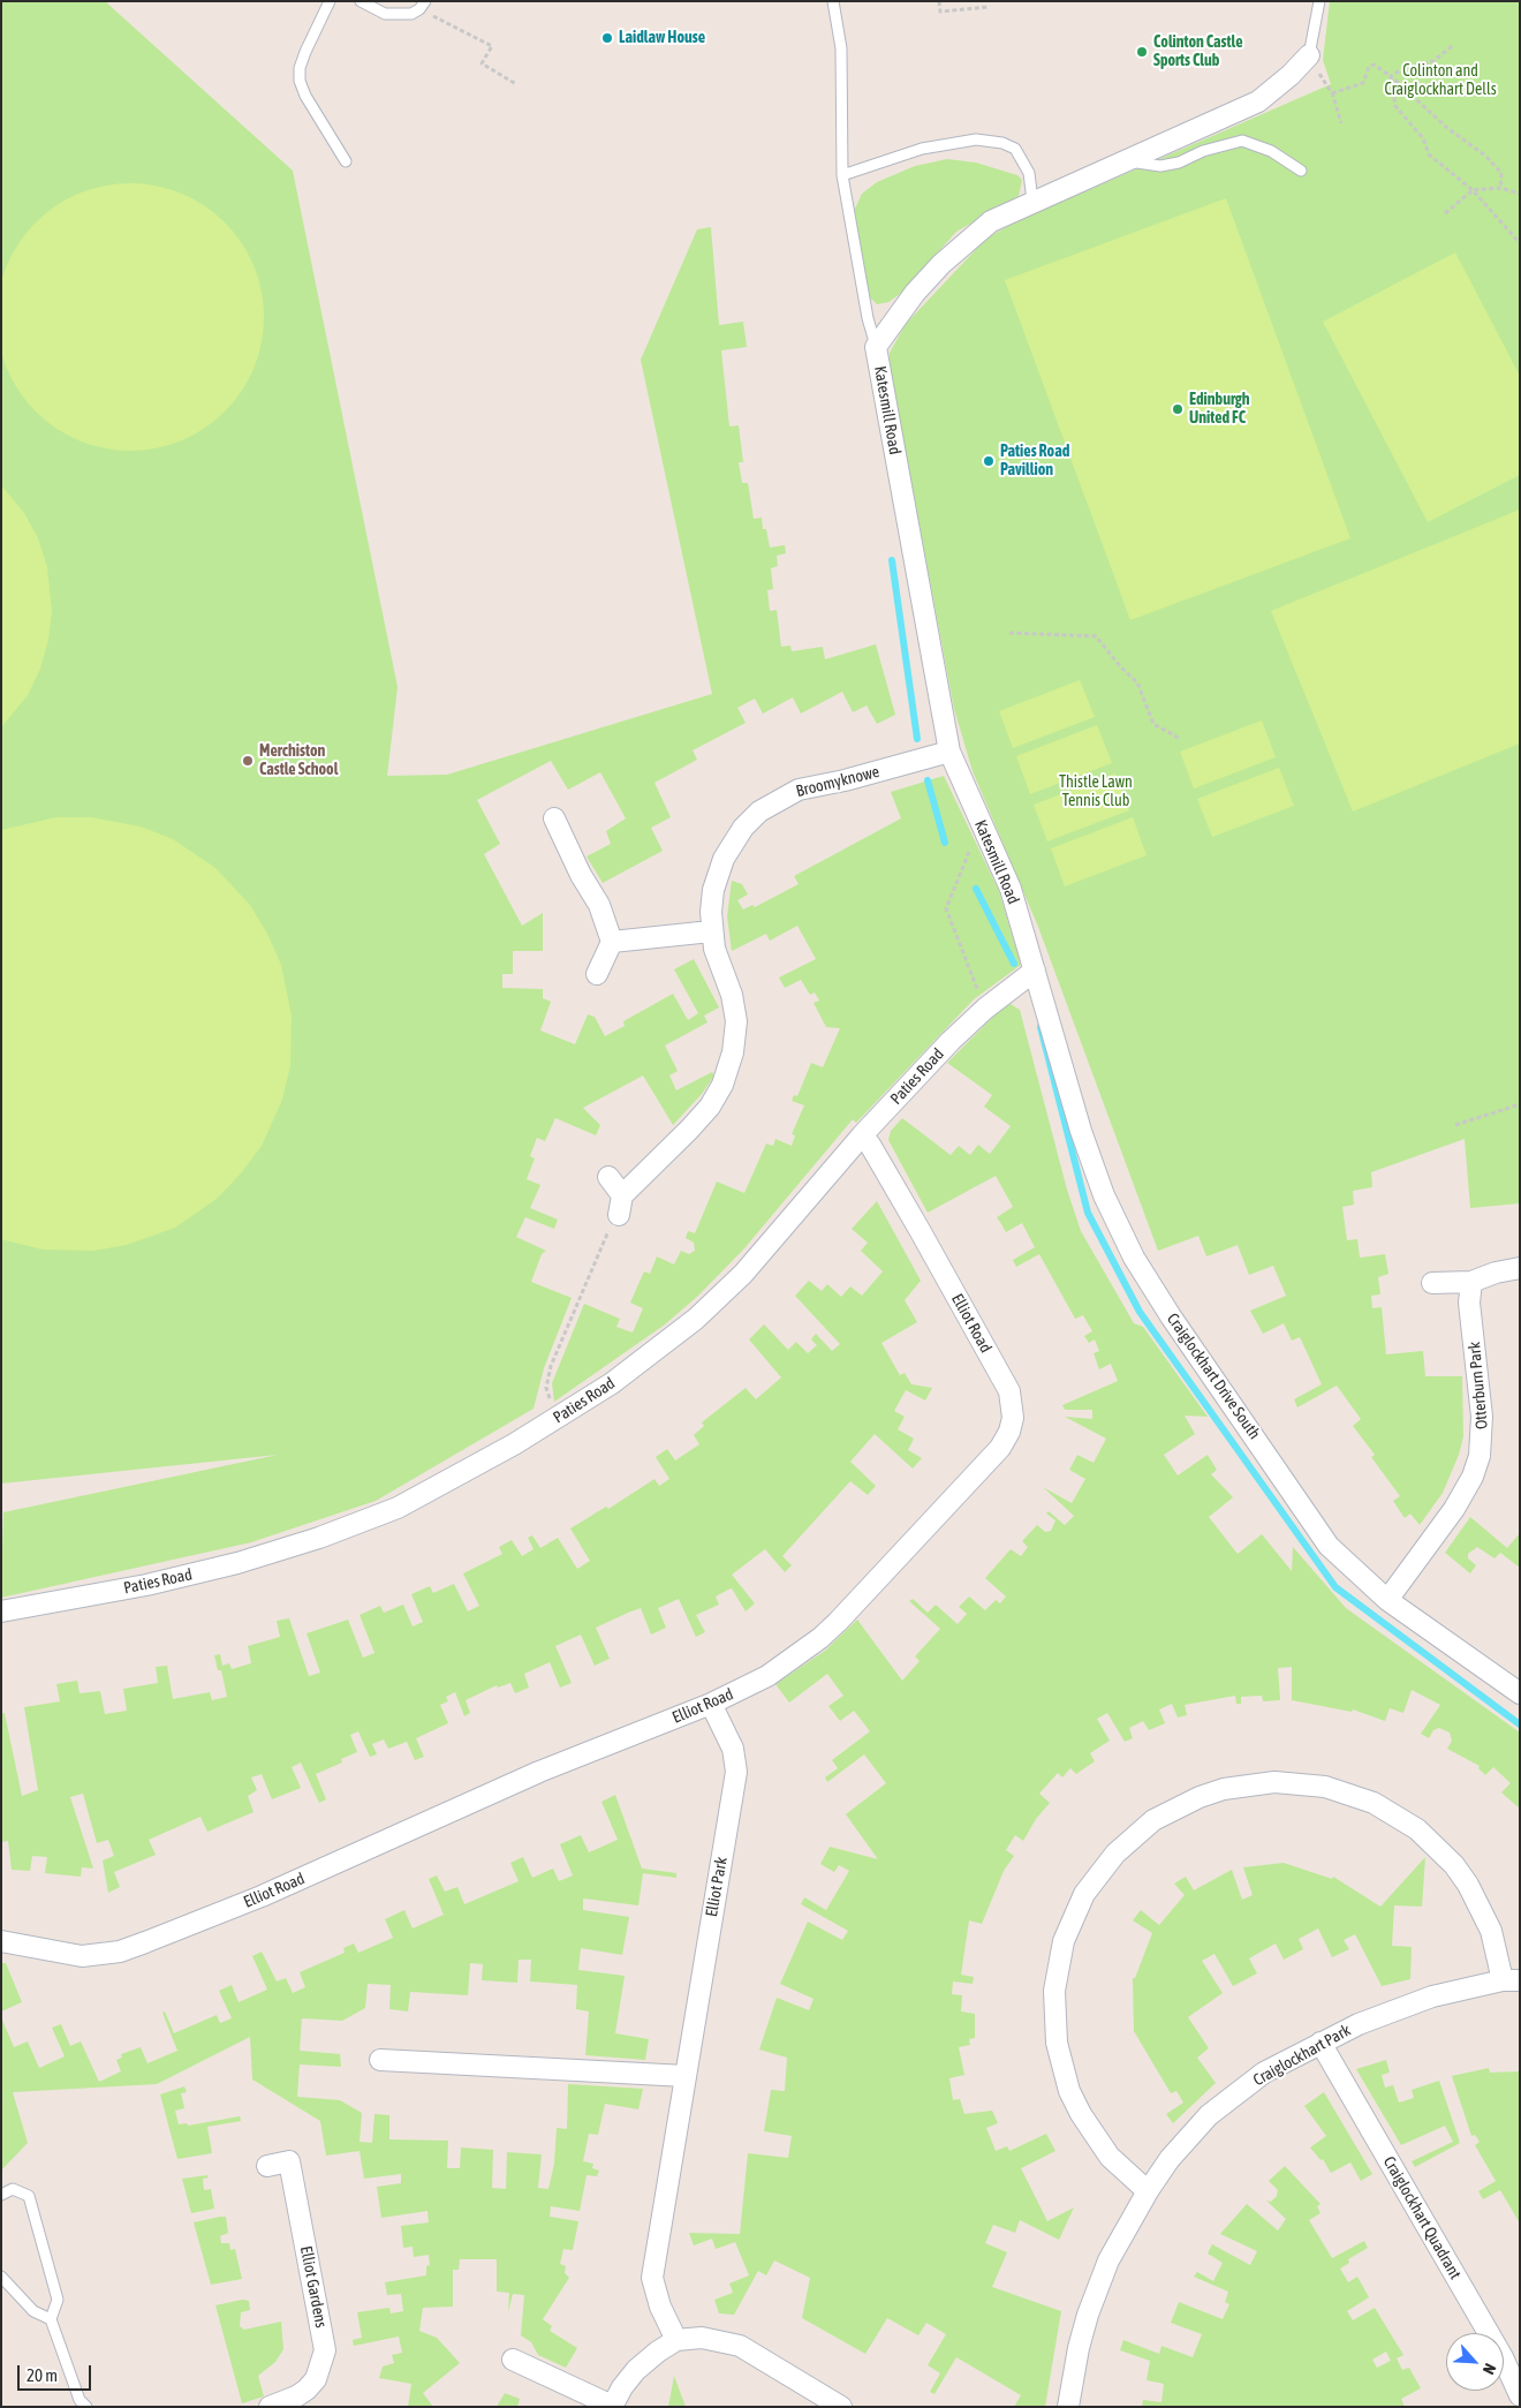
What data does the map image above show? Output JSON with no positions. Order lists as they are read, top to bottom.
{
  "streets": {
    "street": [
      "Katesmill Road",
      "Broomyknowe",
      "Paties Road",
      "Elliot Road",
      "Craiglockhart Drive South",
      "Otterburn Park",
      "Elliot Park",
      "Craiglockhart Park",
      "Craiglockhart Quadrant",
      "Elliot Gardens"
    ]
  },
  "crossings": [
    ["Katesmill Road", "Broomyknowe"],
    ["Katesmill Road", "Paties Road"],
    ["Katesmill Road", "Craiglockhart Drive South"],
    ["Paties Road", "Elliot Road"],
    ["Paties Road", "Craiglockhart Drive South"],
    ["Elliot Road", "Elliot Park"],
    ["Craiglockhart Drive South", "Otterburn Park"],
    ["Craiglockhart Park", "Craiglockhart Quadrant"]
  ],
  "parks": ["Colinton and Craiglockhart Dells", "Thistle Lawn Tennis Club"],
  "places": [
    "Laidlaw House",
    "Colinton Castle Sports Club",
    "Edinburgh United FC",
    "Paties Road Pavillion",
    "Merchiston Castle School"
  ],
  "scale_bar": "20 m",
  "north": "bottom right"
}
